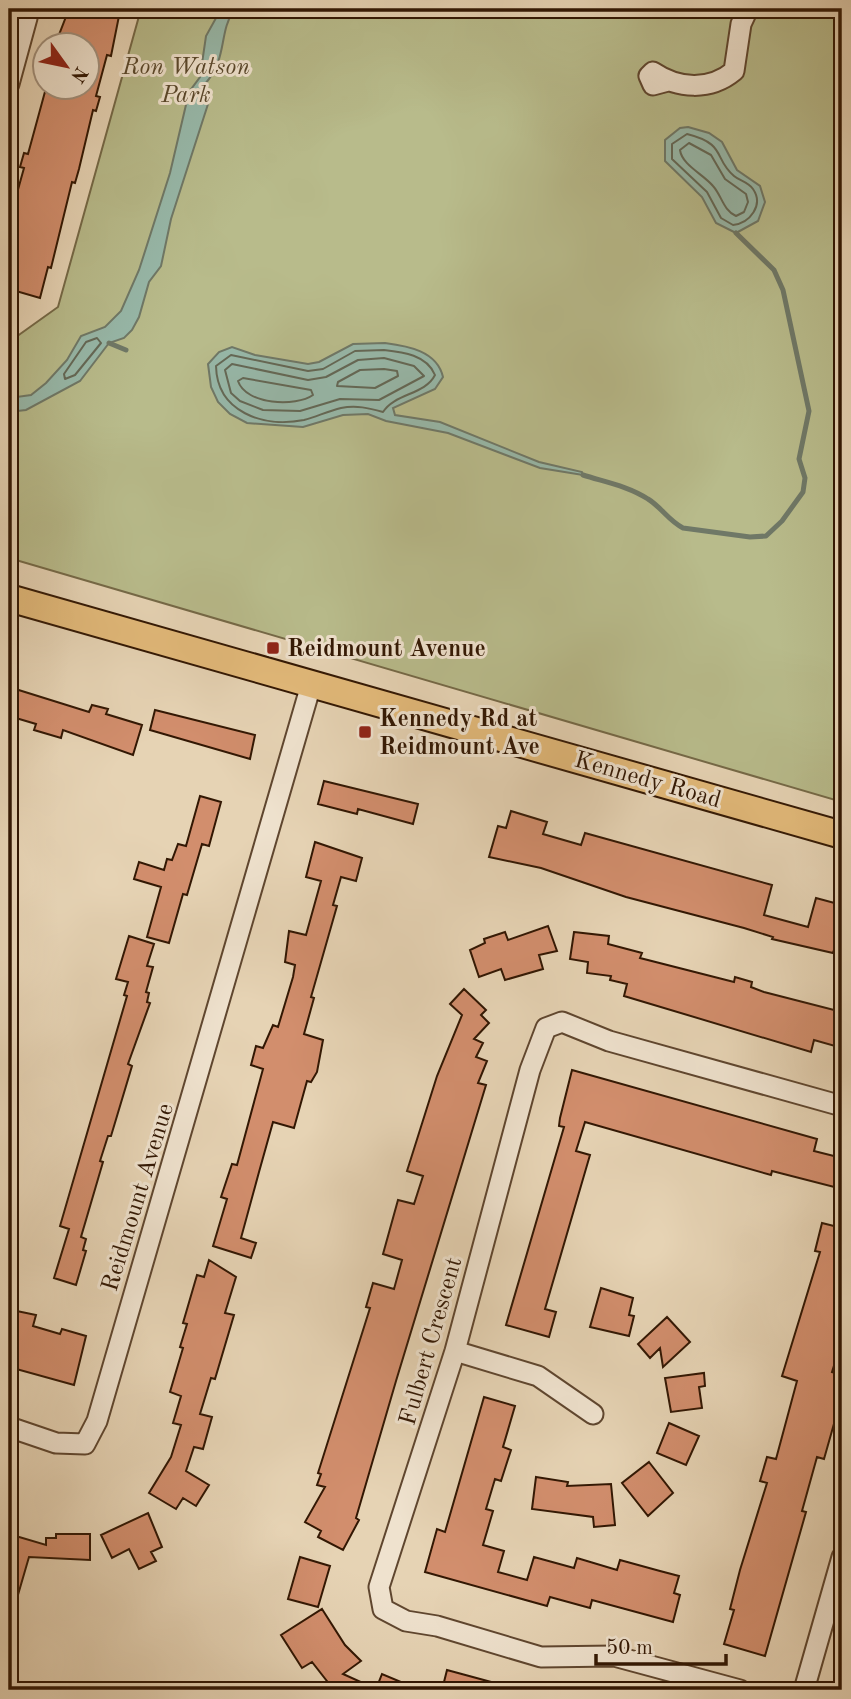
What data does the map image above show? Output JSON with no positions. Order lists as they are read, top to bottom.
{
  "streets": {
    "main road": ["Kennedy Road"],
    "street": ["Reidmount Avenue", "Fulbert Crescent"]
  },
  "crossings": [
    ["Kennedy Road", "Reidmount Avenue"]
  ],
  "parks": ["Ron Watson Park"],
  "places": {
    "transit": ["Reidmount Avenue", "Kennedy Rd at Reidmount Ave"]
  },
  "scale_bar": "50 m",
  "north": "bottom right"
}
